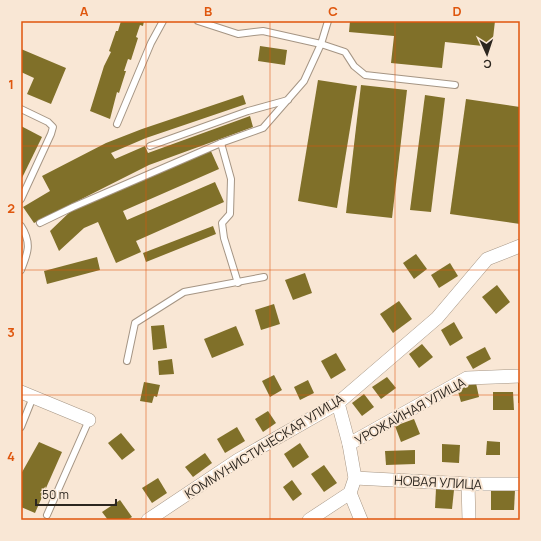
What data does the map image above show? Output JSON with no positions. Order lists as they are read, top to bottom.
{
  "streets": {
    "street": ["УРОЖАЙНАЯ УЛИЦА", "КОММУНИСТИЧЕСКАЯ УЛИЦА", "НОВАЯ УЛИЦА"]
  },
  "scale_bar": "50 m",
  "north": "bottom",
  "grid": {
    "columns": [
      "A",
      "B",
      "C",
      "D"
    ],
    "rows": [
      "1",
      "2",
      "3",
      "4"
    ]
  }
}
